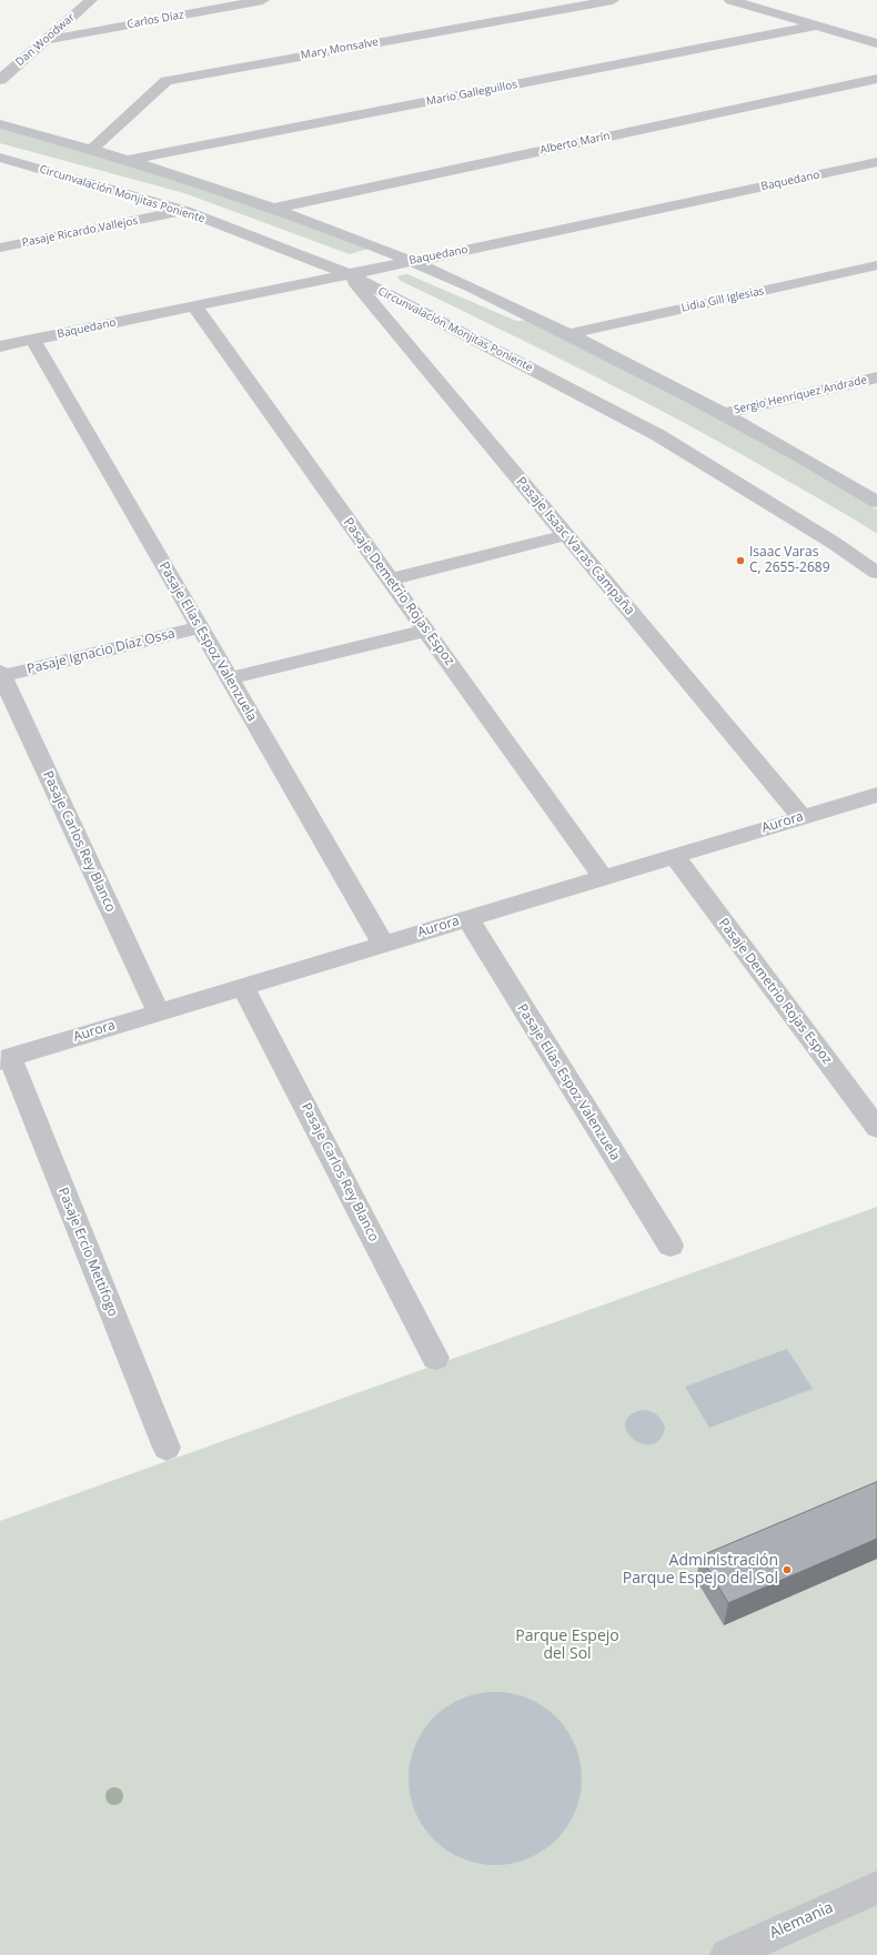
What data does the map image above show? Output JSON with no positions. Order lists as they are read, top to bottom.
{
  "streets": {
    "street": [
      "Carlos Díaz",
      "Dan Woodwar",
      "Mary Monsalve",
      "Mario Galleguillos",
      "Alberto Marín",
      "Baquedano",
      "Circunvalación Monjitas Poniente",
      "Pasaje Ricardo Vallejos",
      "Lidia Gill Iglesias",
      "Sergio Henríquez Andrade",
      "Pasaje Isaac Varas Campaña",
      "Pasaje Demetrio Rojas Espoz",
      "Pasaje Elías Espoz Valenzuela",
      "Pasaje Ignacio Díaz Ossa",
      "Aurora",
      "Pasaje Carlos Rey Blanco",
      "Pasaje Ercio Mettifogo",
      "Alemania"
    ]
  },
  "crossings": [
    ["Carlos Díaz", "Dan Woodwar"],
    ["Baquedano", "Circunvalación Monjitas Poniente"],
    ["Baquedano", "Pasaje Isaac Varas Campaña"],
    ["Baquedano", "Pasaje Demetrio Rojas Espoz"],
    ["Baquedano", "Pasaje Elías Espoz Valenzuela"],
    ["Circunvalación Monjitas Poniente", "Pasaje Ricardo Vallejos"],
    ["Circunvalación Monjitas Poniente", "Pasaje Isaac Varas Campaña"],
    ["Pasaje Isaac Varas Campaña", "Aurora"],
    ["Pasaje Demetrio Rojas Espoz", "Aurora"],
    ["Pasaje Elías Espoz Valenzuela", "Pasaje Ignacio Díaz Ossa"],
    ["Pasaje Elías Espoz Valenzuela", "Aurora"],
    ["Pasaje Ignacio Díaz Ossa", "Pasaje Carlos Rey Blanco"],
    ["Aurora", "Pasaje Carlos Rey Blanco"],
    ["Aurora", "Pasaje Ercio Mettifogo"]
  ],
  "parks": ["Parque Espejo del Sol"],
  "places": ["Isaac Varas C, 2655-2689", "Administración Parque Espejo del Sol"]
}
